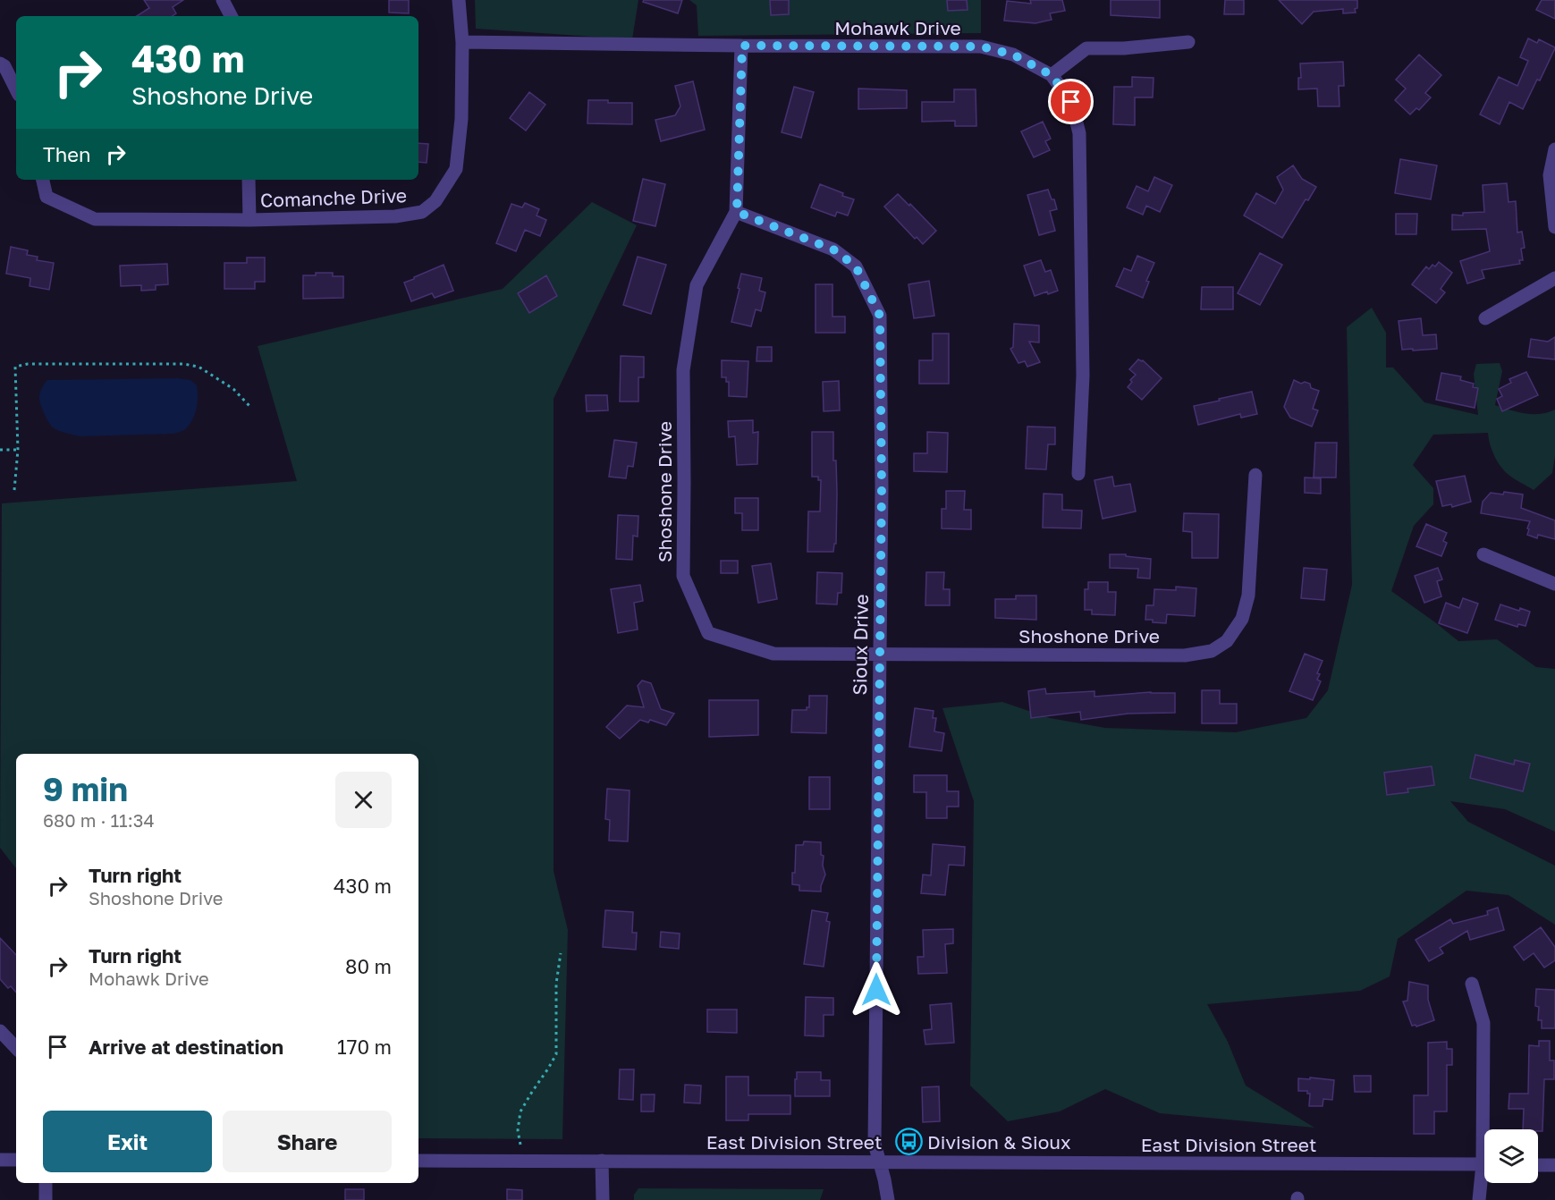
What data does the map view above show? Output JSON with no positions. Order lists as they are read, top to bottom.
{
  "streets": {
    "street": [
      "Mohawk Drive",
      "Comanche Drive",
      "Shoshone Drive",
      "Sioux Drive",
      "East Division Street"
    ]
  },
  "crossings": [
    ["Mohawk Drive", "Comanche Drive"],
    ["Mohawk Drive", "Shoshone Drive"],
    ["Shoshone Drive", "Sioux Drive"],
    ["Sioux Drive", "East Division Street"]
  ],
  "places": {
    "bus stop": ["Division & Sioux"]
  },
  "page": {
    "turn": ["430 m", "Shoshone Drive"],
    "then": "Then",
    "heading": ["9 min", "680 m · 11:34"],
    "list": [
      {
        "name": "Turn right",
        "note": "Shoshone Drive",
        "value": "430 m"
      },
      {
        "name": "Turn right",
        "note": "Mohawk Drive",
        "value": "80 m"
      },
      {
        "name": "Arrive at destination",
        "value": "170 m"
      }
    ],
    "buttons": ["Exit", "Share"]
  }
}
